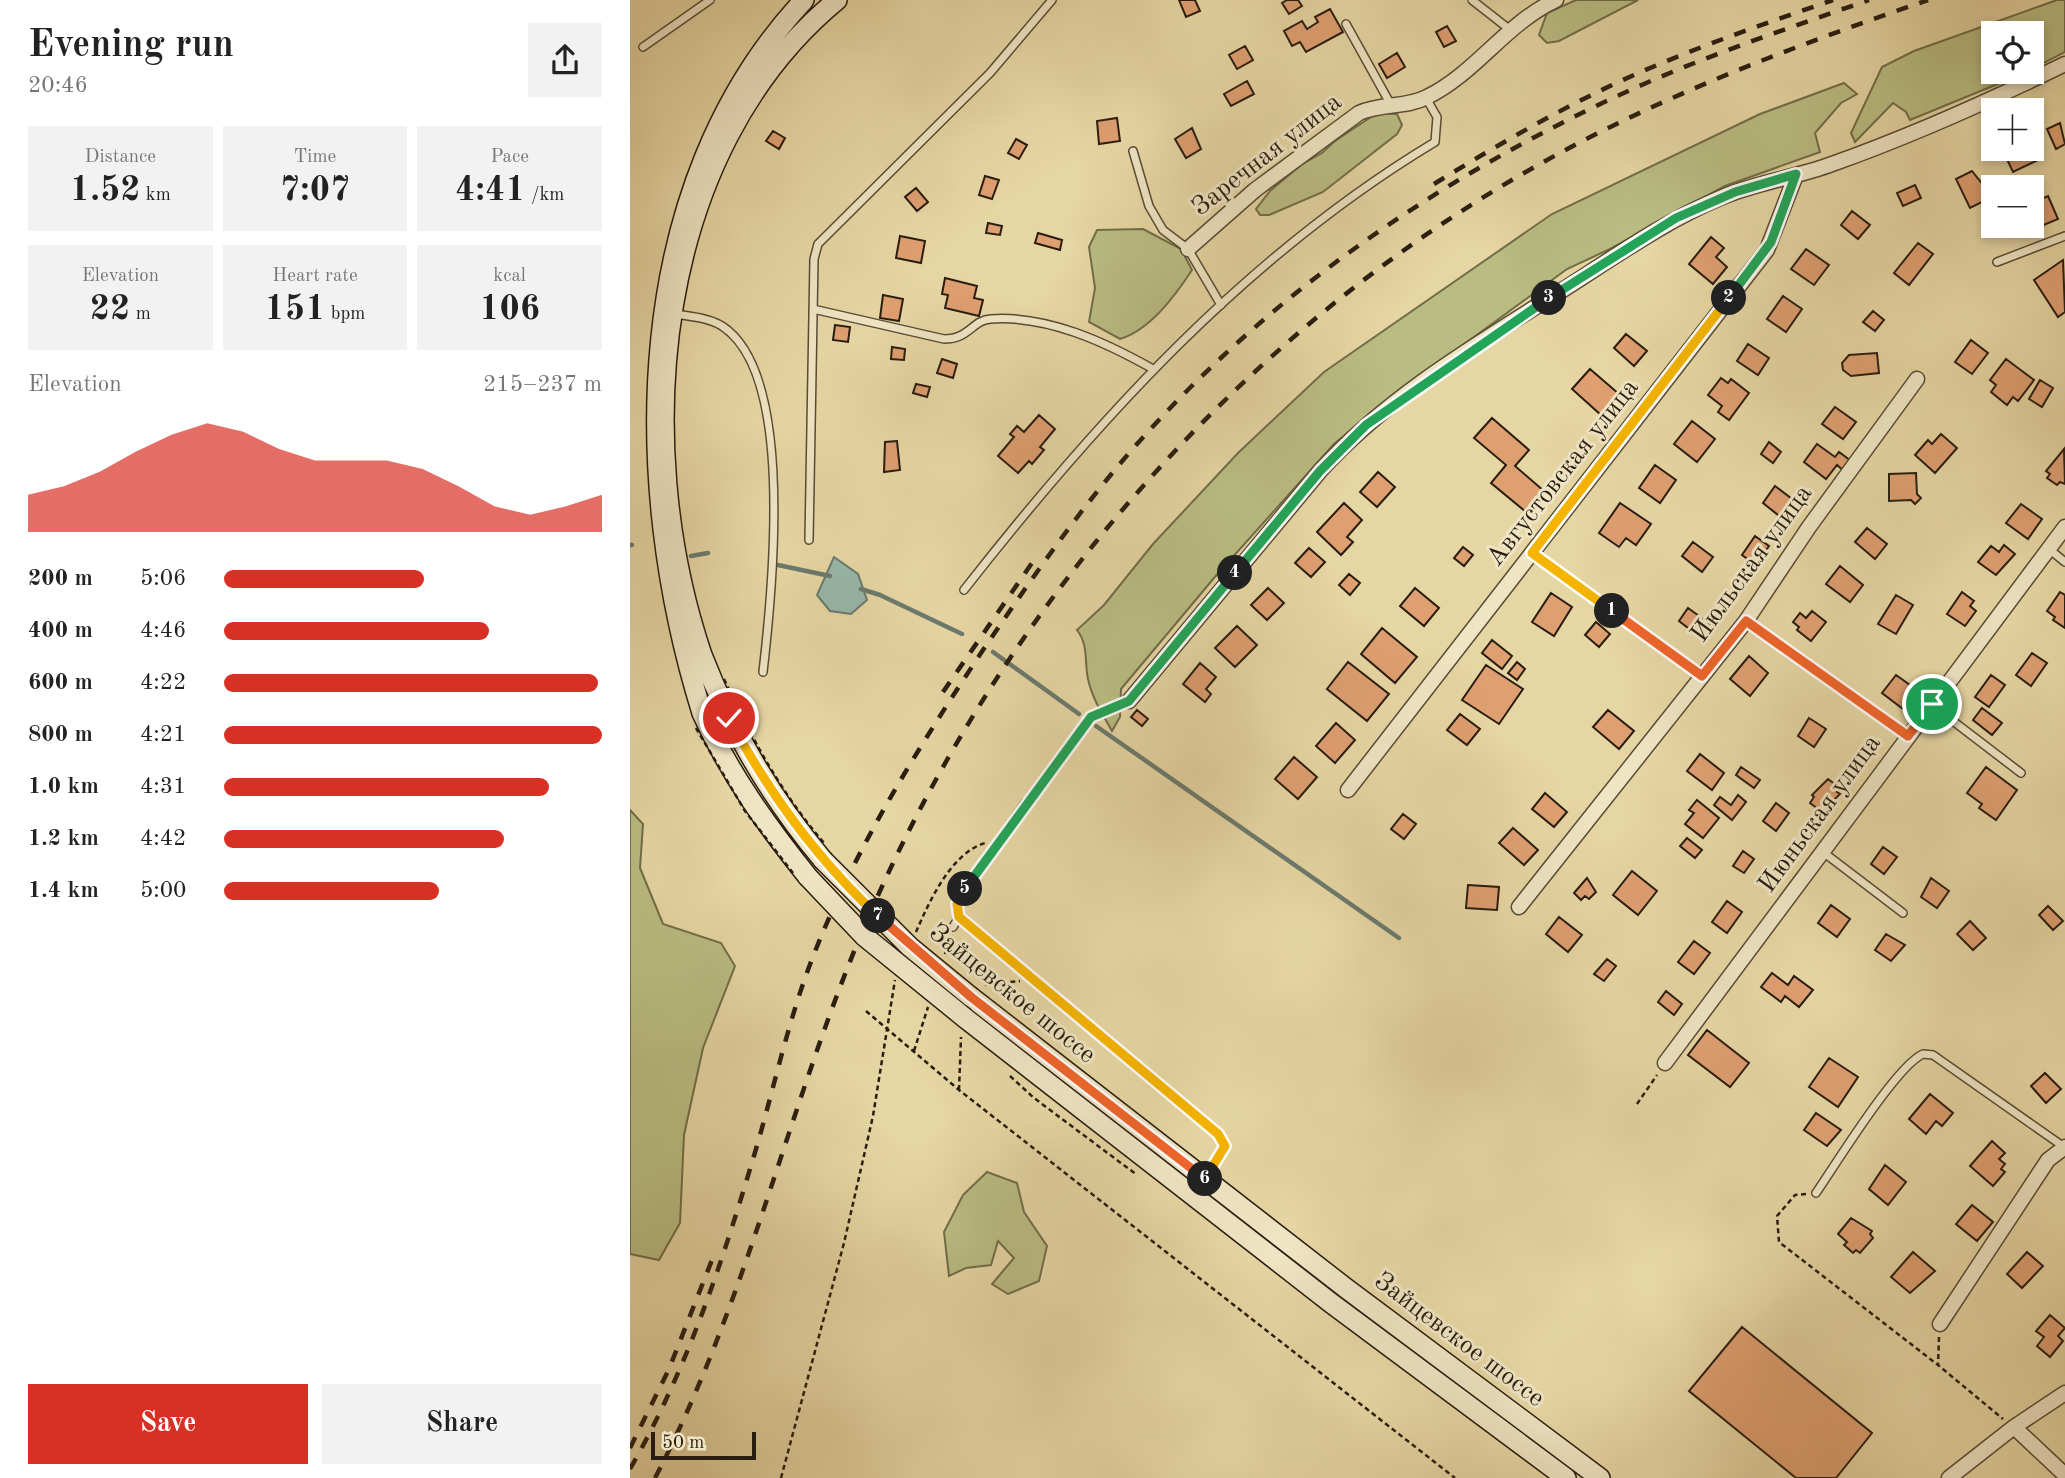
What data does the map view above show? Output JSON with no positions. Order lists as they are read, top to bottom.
{
  "streets": {
    "main road": ["Зайцевское шоссе"],
    "street": [
      "Заречная улица",
      "Августовская улица",
      "Июльская улица",
      "Июньская улица"
    ]
  },
  "scale_bar": "50 m",
  "page": {
    "heading": ["Evening run", "20:46"],
    "map_buttons": ["+", "−"],
    "stats": [
      ["Distance", "1.52 km"],
      ["Time", "7:07"],
      ["Pace", "4:41 /km"],
      ["Elevation", "22 m"],
      ["Heart rate", "151 bpm"],
      ["kcal", "106"]
    ],
    "pins": [
      "2",
      "3",
      "4",
      "1",
      "5",
      "7",
      "6"
    ],
    "chart": ["Elevation", "215–237 m"],
    "list": [
      {
        "name": "200 m",
        "note": "5:06"
      },
      {
        "name": "400 m",
        "note": "4:46"
      },
      {
        "name": "600 m",
        "note": "4:22"
      },
      {
        "name": "800 m",
        "note": "4:21"
      },
      {
        "name": "1.0 km",
        "note": "4:31"
      },
      {
        "name": "1.2 km",
        "note": "4:42"
      },
      {
        "name": "1.4 km",
        "note": "5:00"
      }
    ],
    "buttons": ["Save", "Share"],
    "scale": "50 m"
  }
}
